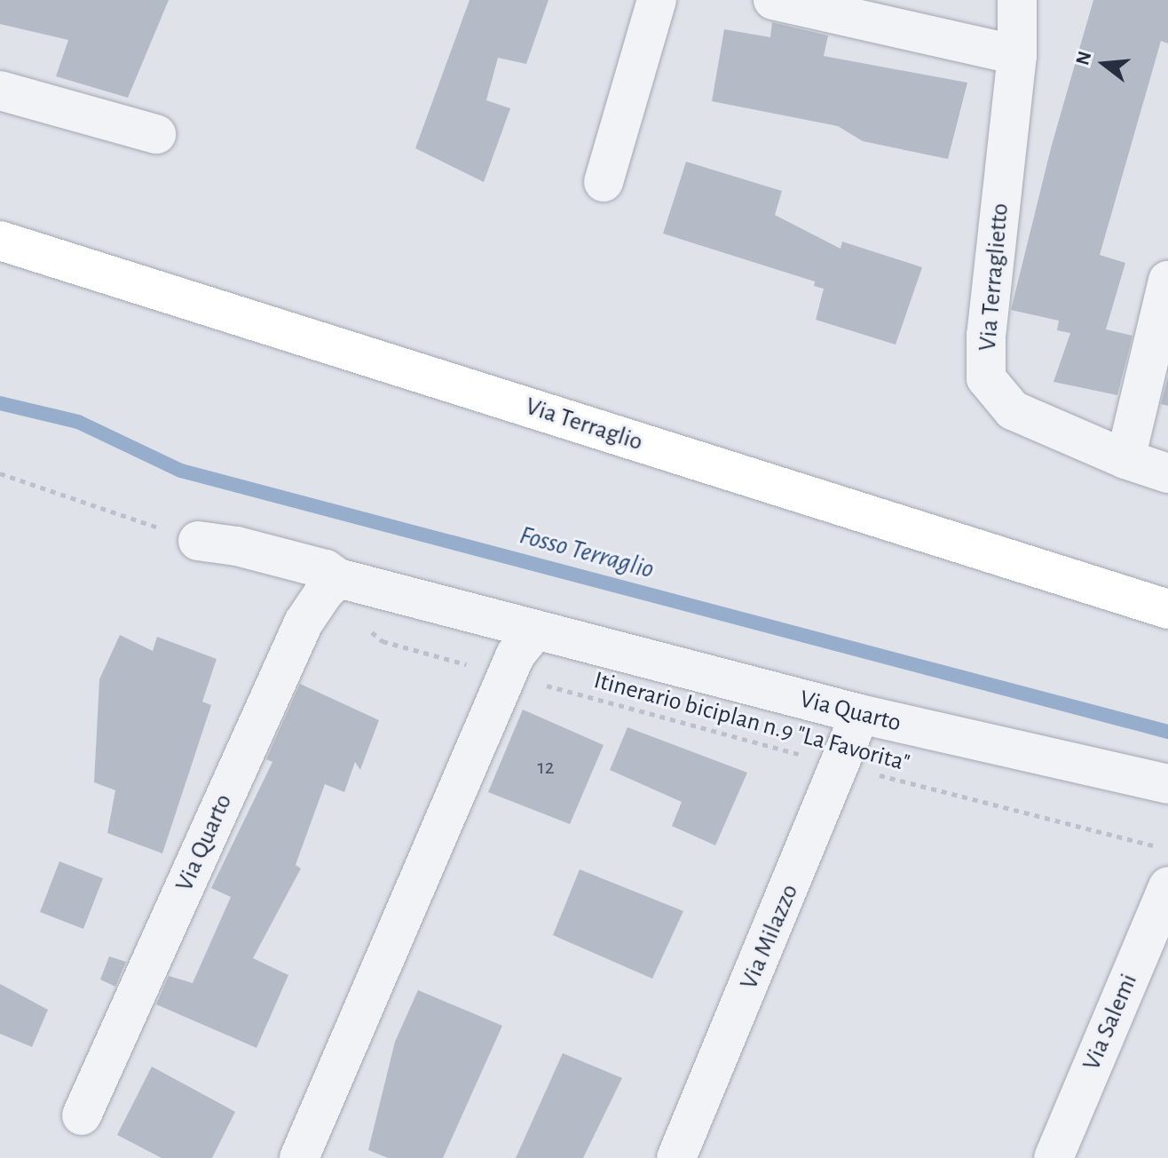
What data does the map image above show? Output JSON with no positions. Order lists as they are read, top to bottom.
{
  "streets": {
    "main road": ["Via Terraglio"],
    "street": [
      "Via Terraglietto",
      "Via Quarto",
      "Via Milazzo",
      "Via Salemi"
    ],
    "path": ["Itinerario biciplan n.9 \"La Favorita\""]
  },
  "crossings": [
    ["Via Quarto", "Via Milazzo"],
    ["Itinerario biciplan n.9 \"La Favorita\"", "Via Milazzo"]
  ],
  "water": ["Fosso Terraglio"],
  "house_numbers": ["12"],
  "north": "left"
}
